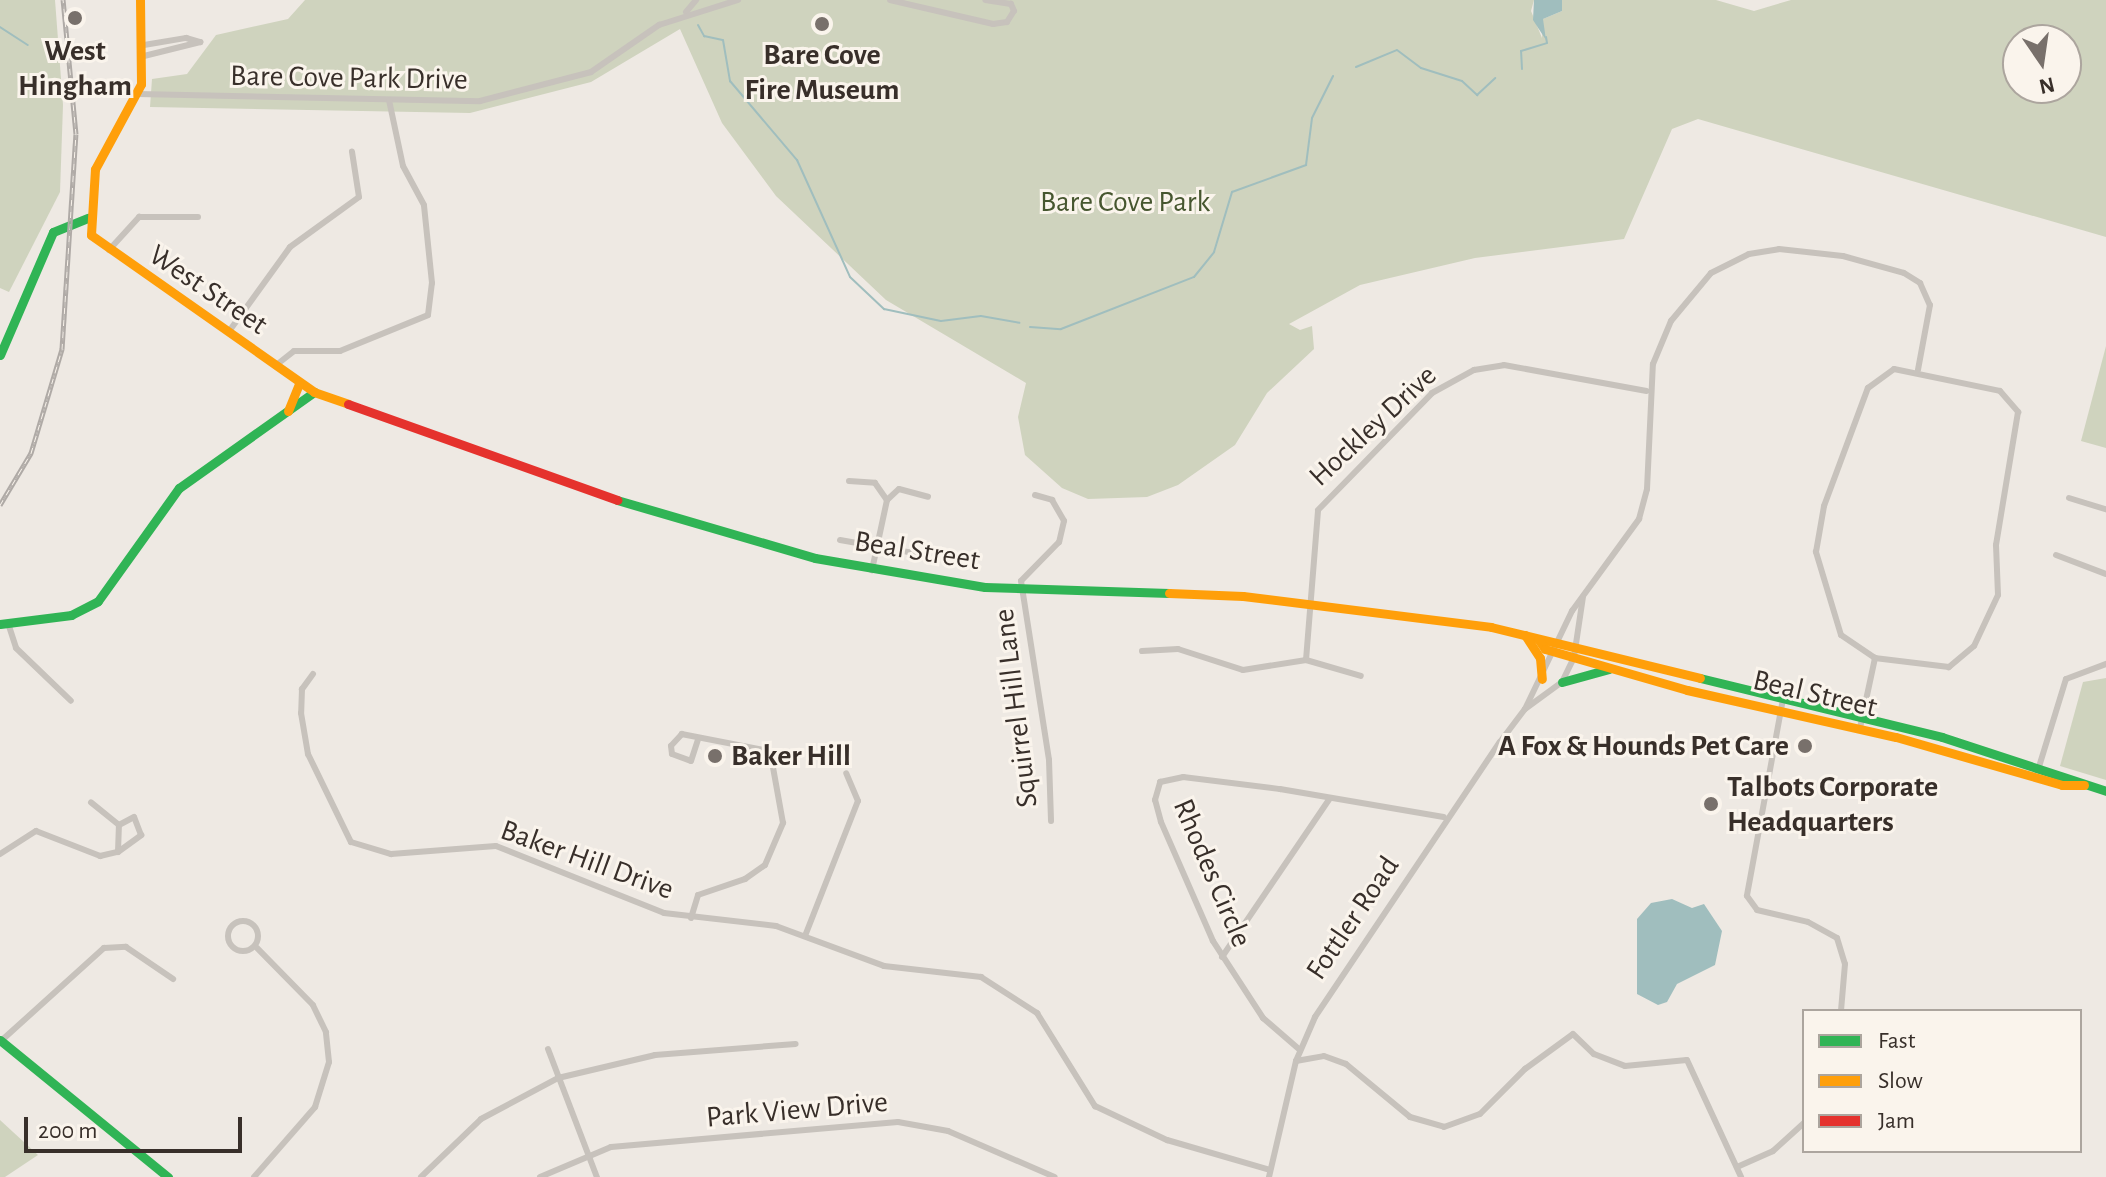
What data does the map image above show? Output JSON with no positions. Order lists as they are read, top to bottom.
{
  "streets": {
    "street": [
      "Bare Cove Park Drive",
      "West Street",
      "Hockley Drive",
      "Beal Street",
      "Squirrel Hill Lane",
      "Baker Hill Drive",
      "Rhodes Circle",
      "Fottler Road",
      "Park View Drive"
    ]
  },
  "crossings": [
    ["West Street", "Beal Street"],
    ["Hockley Drive", "Beal Street"],
    ["Hockley Drive", "Fottler Road"],
    ["Beal Street", "Squirrel Hill Lane"],
    ["Beal Street", "Fottler Road"],
    ["Baker Hill Drive", "Fottler Road"],
    ["Rhodes Circle", "Fottler Road"]
  ],
  "parks": ["Bare Cove Park"],
  "places": [
    "West Hingham",
    "Bare Cove Fire Museum",
    "A Fox & Hounds Pet Care",
    "Baker Hill",
    "Talbots Corporate Headquarters"
  ],
  "legend": ["Fast", "Slow", "Jam"],
  "scale_bar": "200 m",
  "north": "bottom"
}
